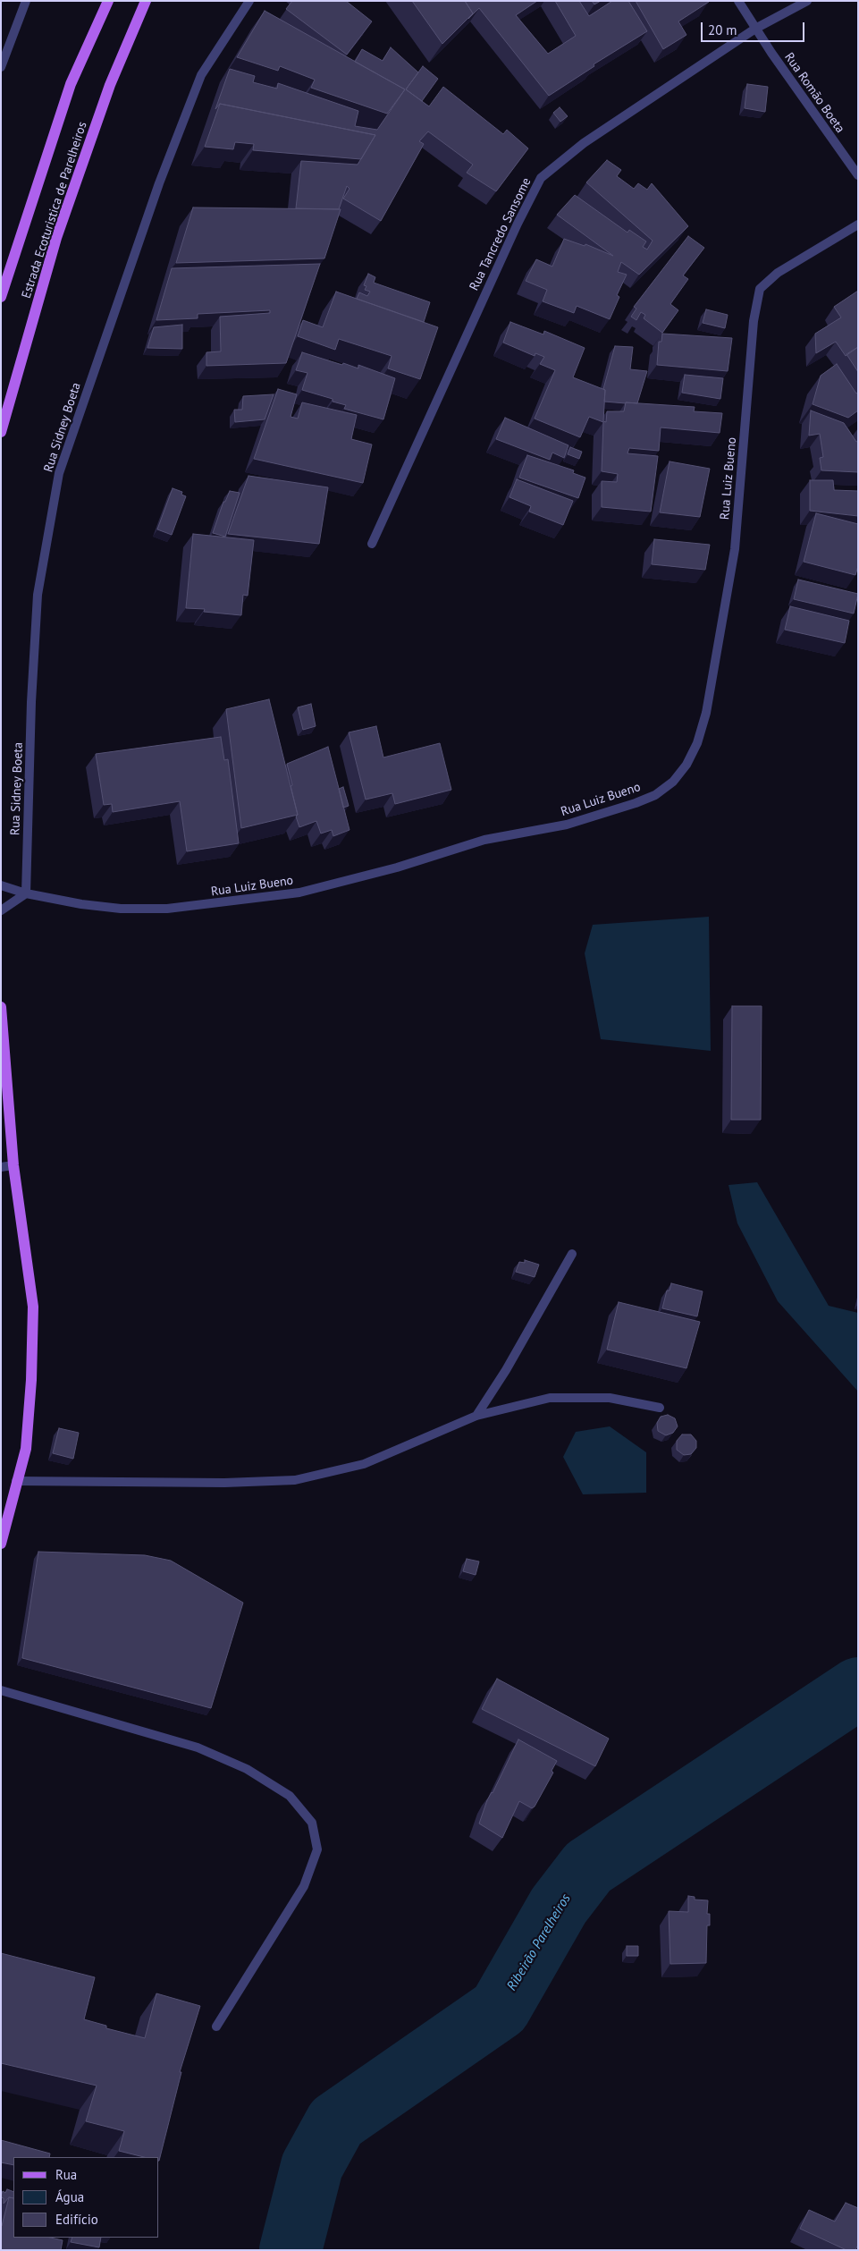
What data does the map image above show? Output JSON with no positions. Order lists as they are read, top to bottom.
{
  "streets": {
    "main road": ["Estrada Ecoturistica de Parelheiros"],
    "street": [
      "Rua Romão Boeta",
      "Rua Tancredo Sansome",
      "Rua Sidney Boeta",
      "Rua Luiz Bueno"
    ]
  },
  "crossings": [
    ["Rua Romão Boeta", "Rua Tancredo Sansome"],
    ["Rua Sidney Boeta", "Rua Luiz Bueno"]
  ],
  "water": ["Ribeirão Parelheiros"],
  "legend": ["Rua", "Água", "Edifício"],
  "scale_bar": "20 m"
}
